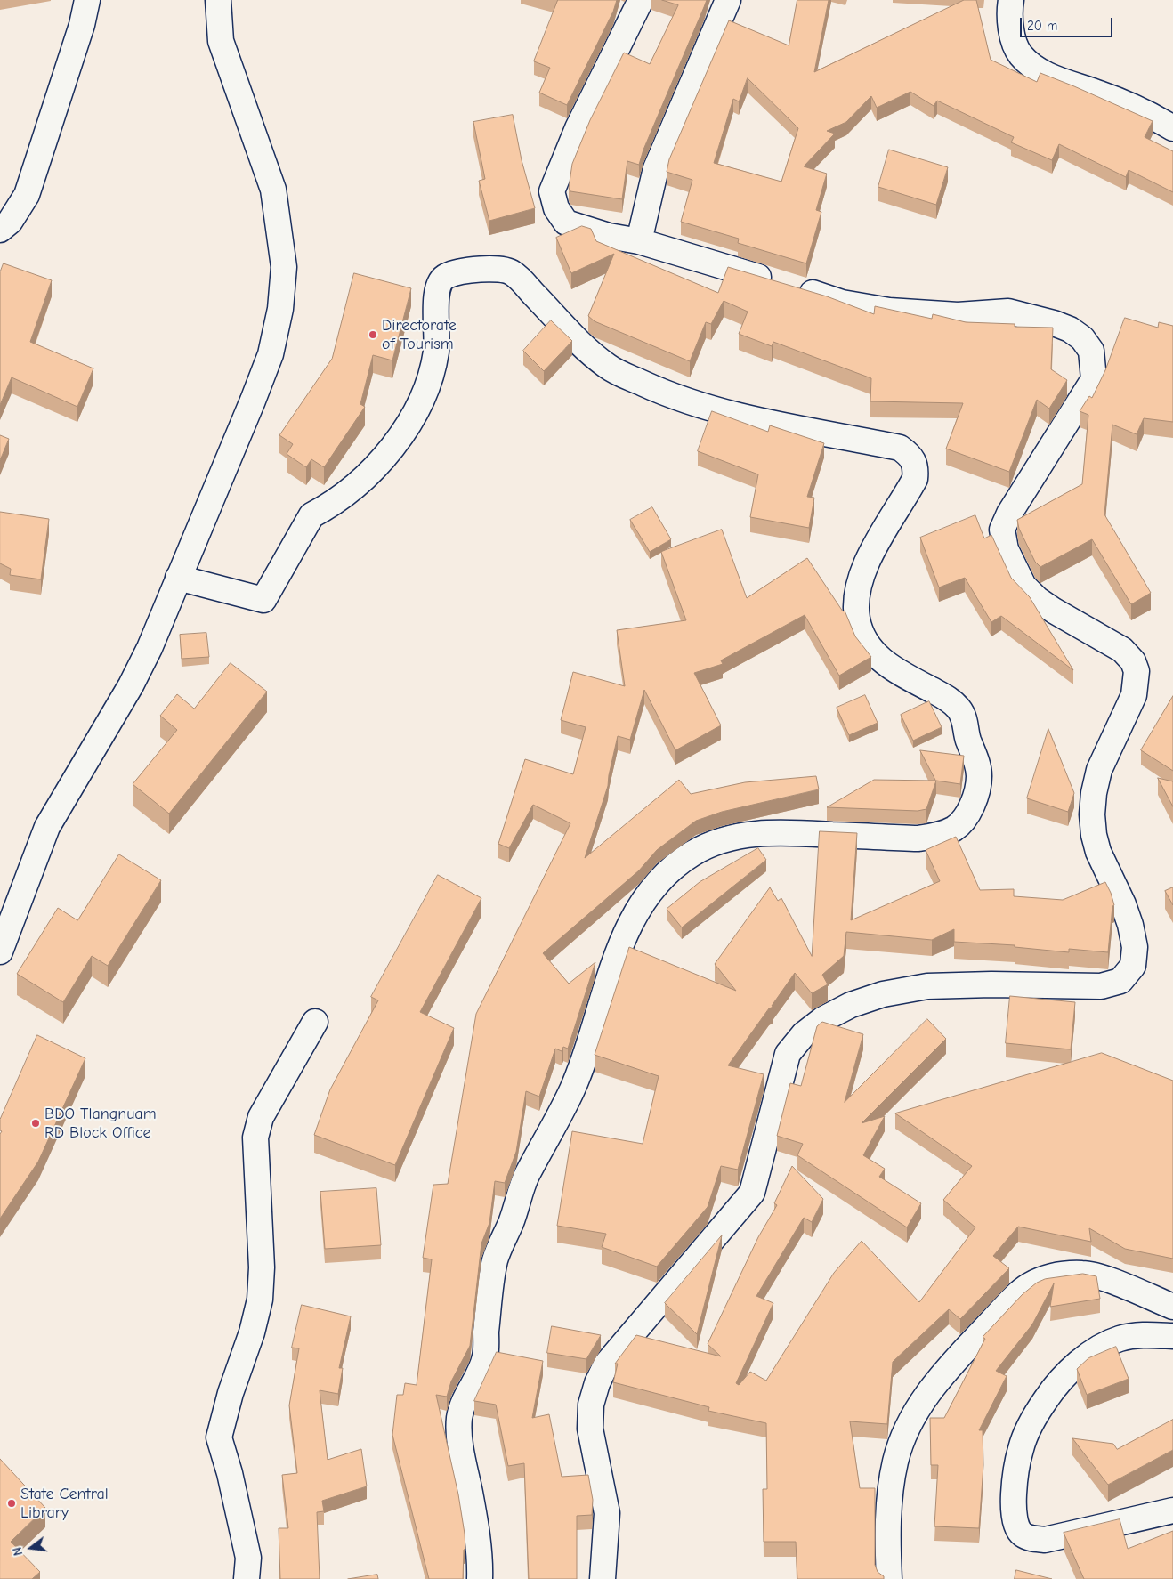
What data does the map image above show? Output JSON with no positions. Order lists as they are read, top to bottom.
{
  "places": ["Directorate of Tourism", "BDO Tlangnuam RD Block Office", "State Central Library"],
  "scale_bar": "20 m",
  "north": "left"
}
